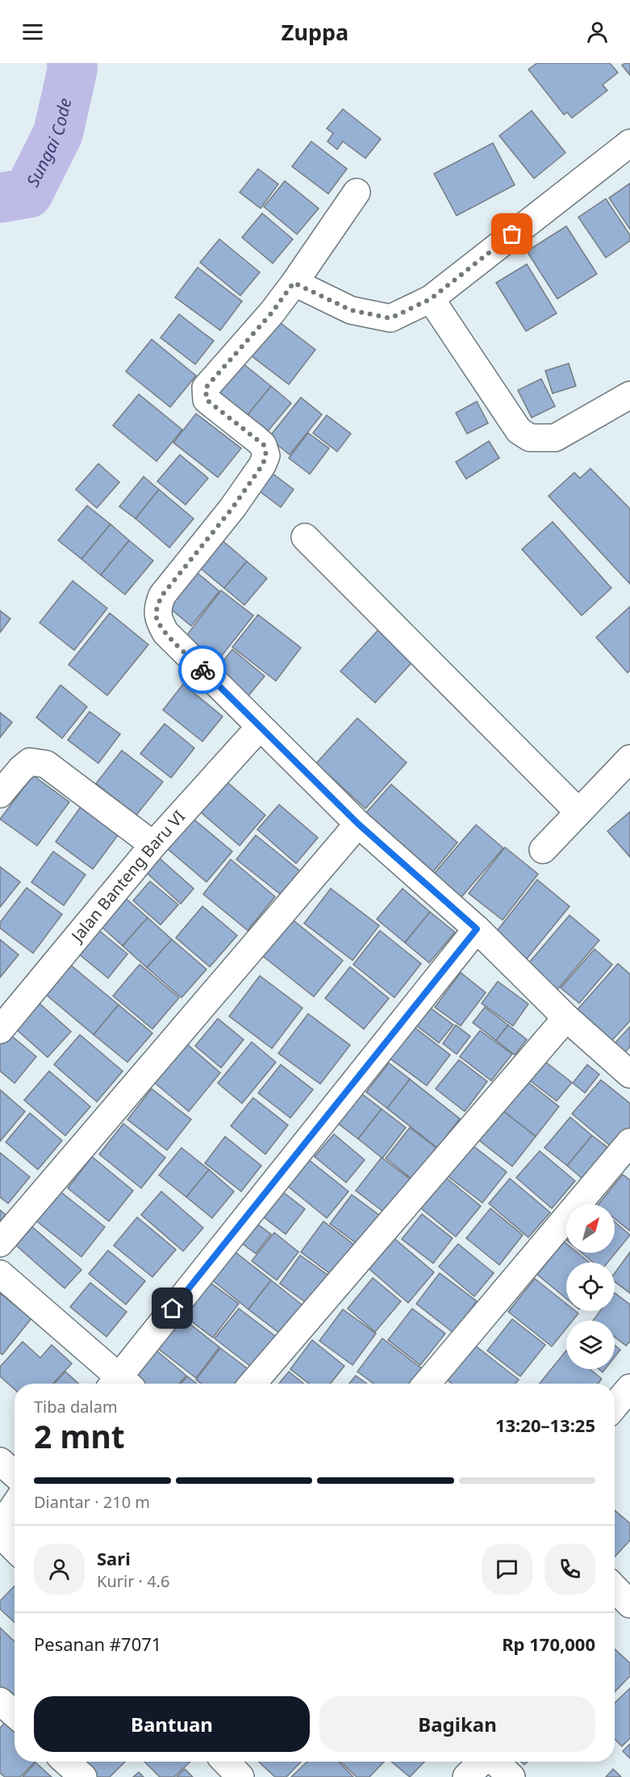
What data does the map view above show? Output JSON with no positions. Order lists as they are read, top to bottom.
{
  "streets": {
    "street": ["Jalan Banteng Baru VI"]
  },
  "water": ["Sungai Code"],
  "north": "top right",
  "page": {
    "header": "Zuppa",
    "heading": ["2 mnt", "Tiba dalam", "13:20–13:25"],
    "panel": [
      "Sari",
      "Kurir · 4.6",
      "Pesanan #7071",
      "Rp 170,000"
    ],
    "bar": "Diantar · 210 m",
    "buttons": ["Bantuan", "Bagikan"]
  }
}
